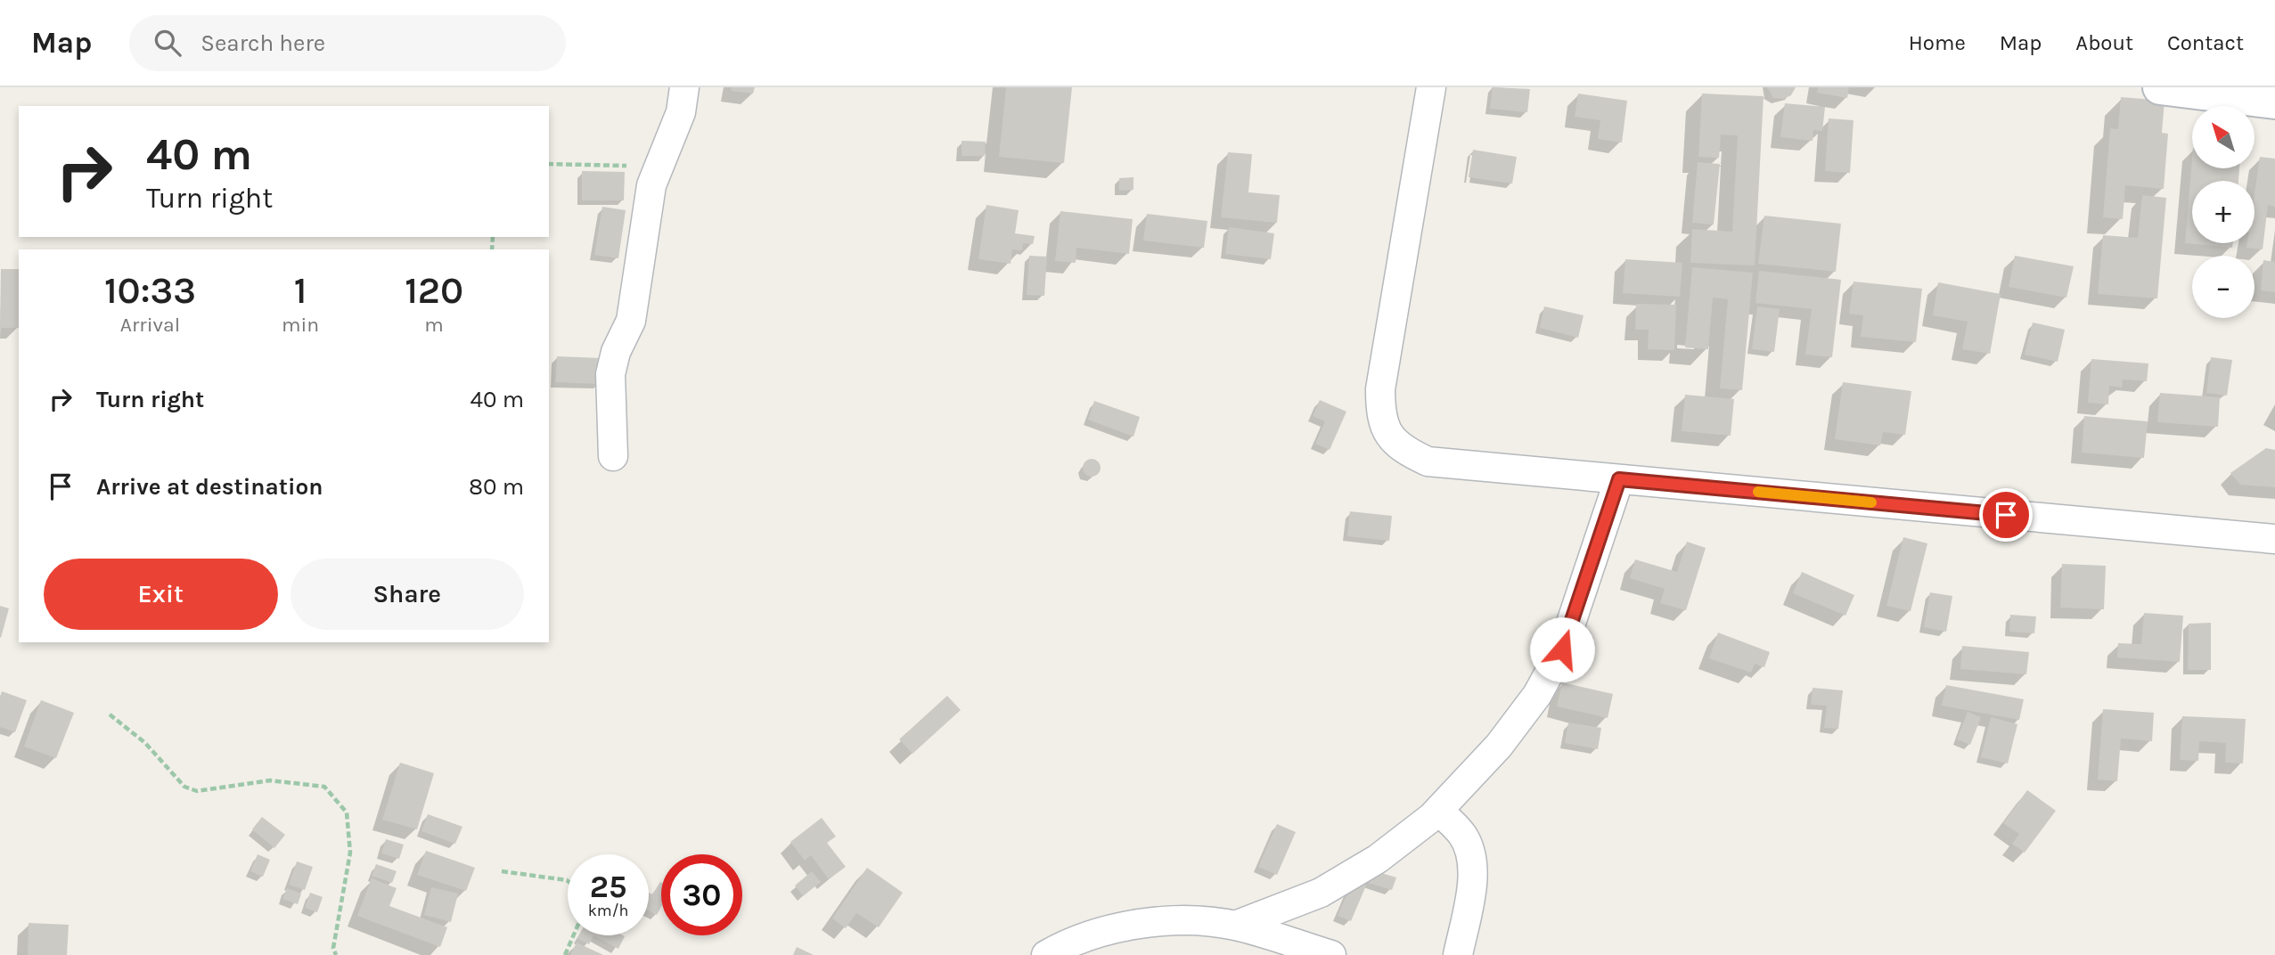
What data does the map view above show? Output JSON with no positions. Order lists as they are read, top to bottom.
{
  "north": "top left",
  "page": {
    "header": "Map",
    "search": "Search here",
    "nav": [
      "Home",
      "Map",
      "About",
      "Contact"
    ],
    "map_buttons": ["+", "−"],
    "turn": ["40 m", "Turn right"],
    "eta": [
      "10:33",
      "Arrival",
      "1",
      "min",
      "120",
      "m"
    ],
    "list": [
      {
        "name": "Turn right",
        "value": "40 m"
      },
      {
        "name": "Arrive at destination",
        "value": "80 m"
      }
    ],
    "buttons": ["Exit", "Share"],
    "speed": "25 km/h",
    "limit": "30"
  }
}
